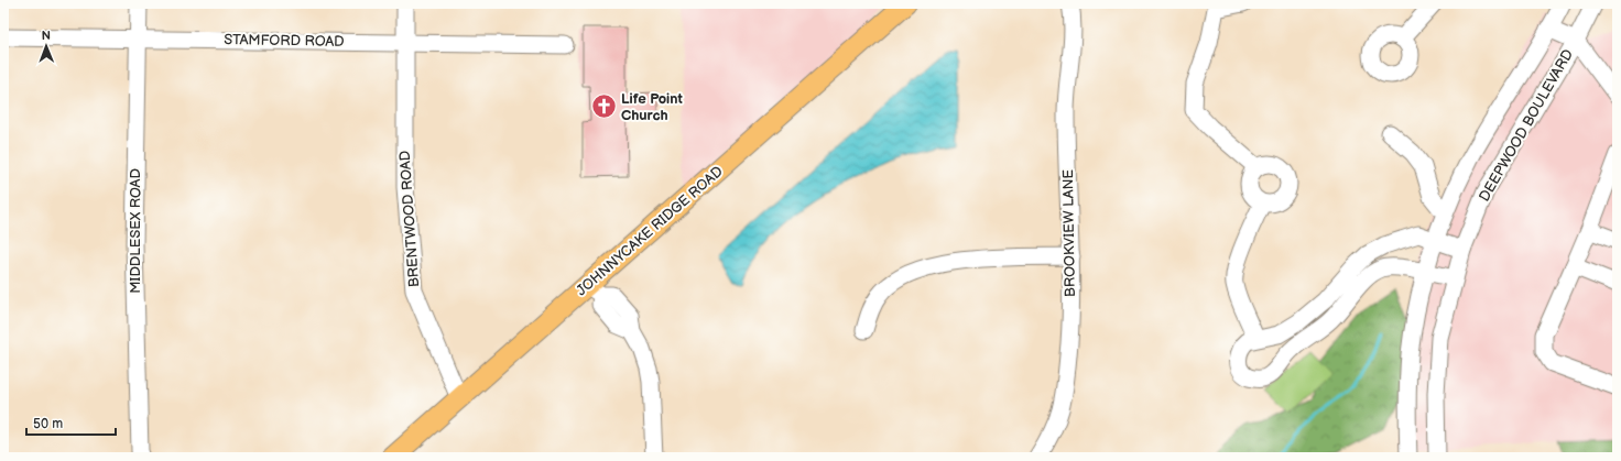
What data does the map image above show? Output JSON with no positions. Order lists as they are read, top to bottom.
{
  "streets": {
    "main road": ["JOHNNYCAKE RIDGE ROAD"],
    "street": [
      "STAMFORD ROAD",
      "DEEPWOOD BOULEVARD",
      "BRENTWOOD ROAD",
      "MIDDLESEX ROAD",
      "BROOKVIEW LANE"
    ]
  },
  "crossings": [
    ["STAMFORD ROAD", "BRENTWOOD ROAD"],
    ["STAMFORD ROAD", "MIDDLESEX ROAD"],
    ["BRENTWOOD ROAD", "JOHNNYCAKE RIDGE ROAD"]
  ],
  "places": {
    "church": ["Life Point Church"]
  },
  "scale_bar": "50 m",
  "north": "top"
}
